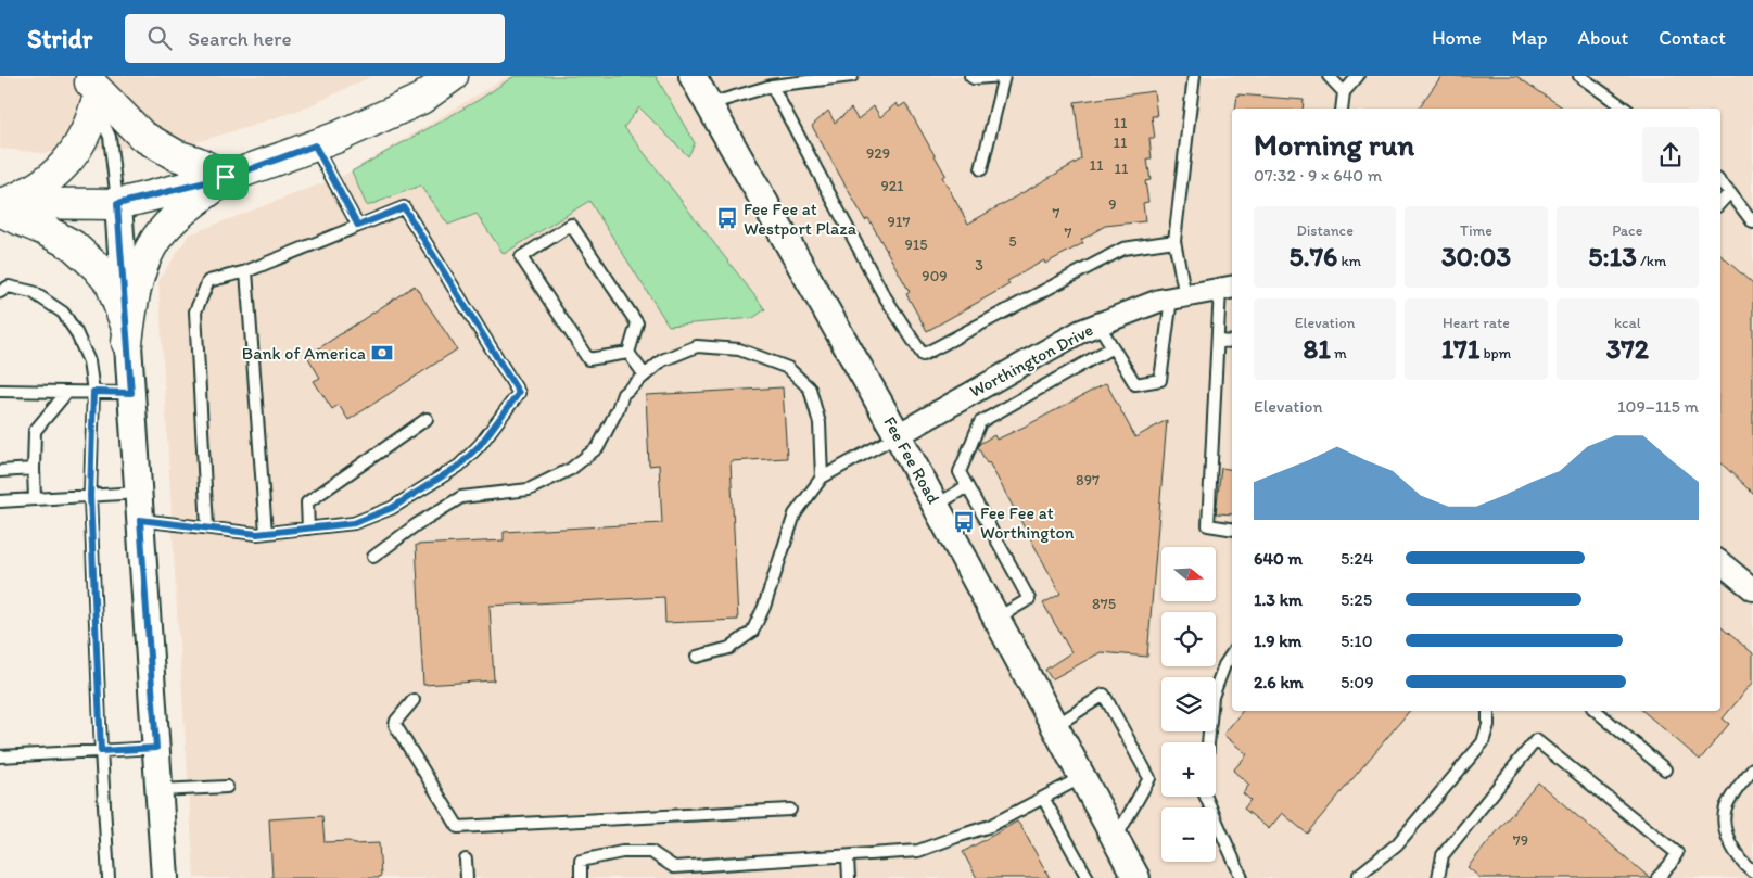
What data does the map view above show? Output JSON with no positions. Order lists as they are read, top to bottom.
{
  "streets": {
    "street": ["Worthington Drive", "Fee Fee Road"]
  },
  "crossings": [
    ["Worthington Drive", "Fee Fee Road"]
  ],
  "places": {
    "bus stop": ["Fee Fee at Westport Plaza", "Fee Fee at Worthington"],
    "bank": ["Bank of America"]
  },
  "house_numbers": [
    "11",
    "11",
    "929",
    "11",
    "11",
    "921",
    "9",
    "7",
    "917",
    "7",
    "5",
    "915",
    "3",
    "909",
    "897",
    "875",
    "79"
  ],
  "north": "right",
  "page": {
    "header": "Stridr",
    "search": "Search here",
    "nav": [
      "Home",
      "Map",
      "About",
      "Contact"
    ],
    "heading": ["Morning run", "07:32 · 9 × 640 m"],
    "stats": [
      ["Distance", "5.76 km"],
      ["Time", "30:03"],
      ["Pace", "5:13 /km"],
      ["Elevation", "81 m"],
      ["Heart rate", "171 bpm"],
      ["kcal", "372"]
    ],
    "chart": ["Elevation", "109–115 m"],
    "list": [
      {
        "name": "640 m",
        "note": "5:24"
      },
      {
        "name": "1.3 km",
        "note": "5:25"
      },
      {
        "name": "1.9 km",
        "note": "5:10"
      },
      {
        "name": "2.6 km",
        "note": "5:09"
      }
    ],
    "map_buttons": ["+", "−"]
  }
}
